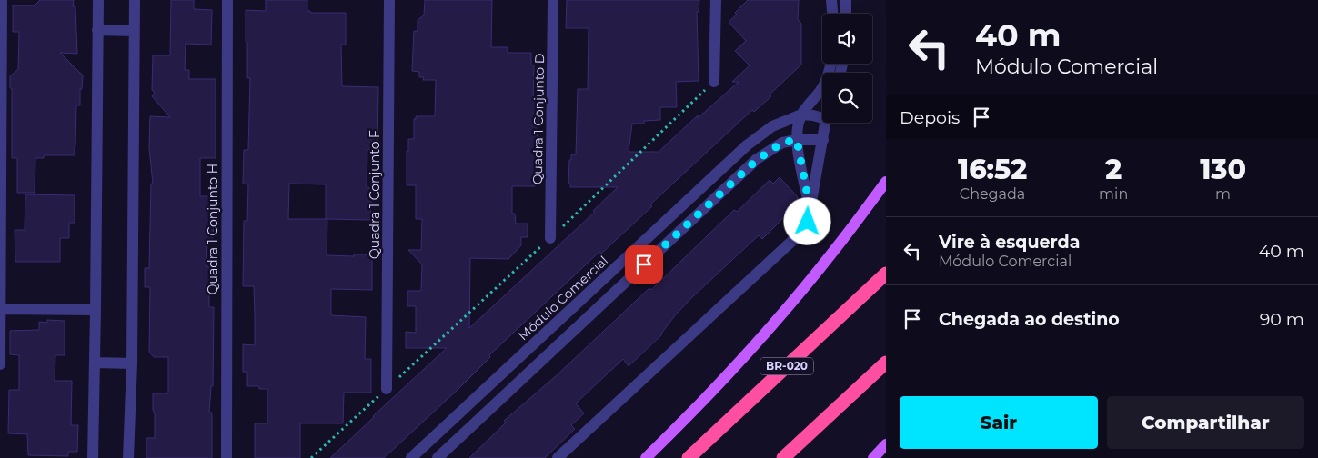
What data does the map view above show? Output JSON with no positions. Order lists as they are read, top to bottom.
{
  "streets": {
    "highway": ["BR-020"],
    "street": [
      "Quadra 1 Conjunto D",
      "Quadra 1 Conjunto F",
      "Quadra 1 Conjunto H",
      "Módulo Comercial"
    ]
  },
  "page": {
    "turn": ["40 m", "Módulo Comercial"],
    "then": "Depois",
    "eta": [
      "16:52",
      "Chegada",
      "2",
      "min",
      "130",
      "m"
    ],
    "list": [
      {
        "name": "Vire à esquerda",
        "note": "Módulo Comercial",
        "value": "40 m"
      },
      {
        "name": "Chegada ao destino",
        "value": "90 m"
      }
    ],
    "buttons": ["Sair", "Compartilhar"]
  }
}
